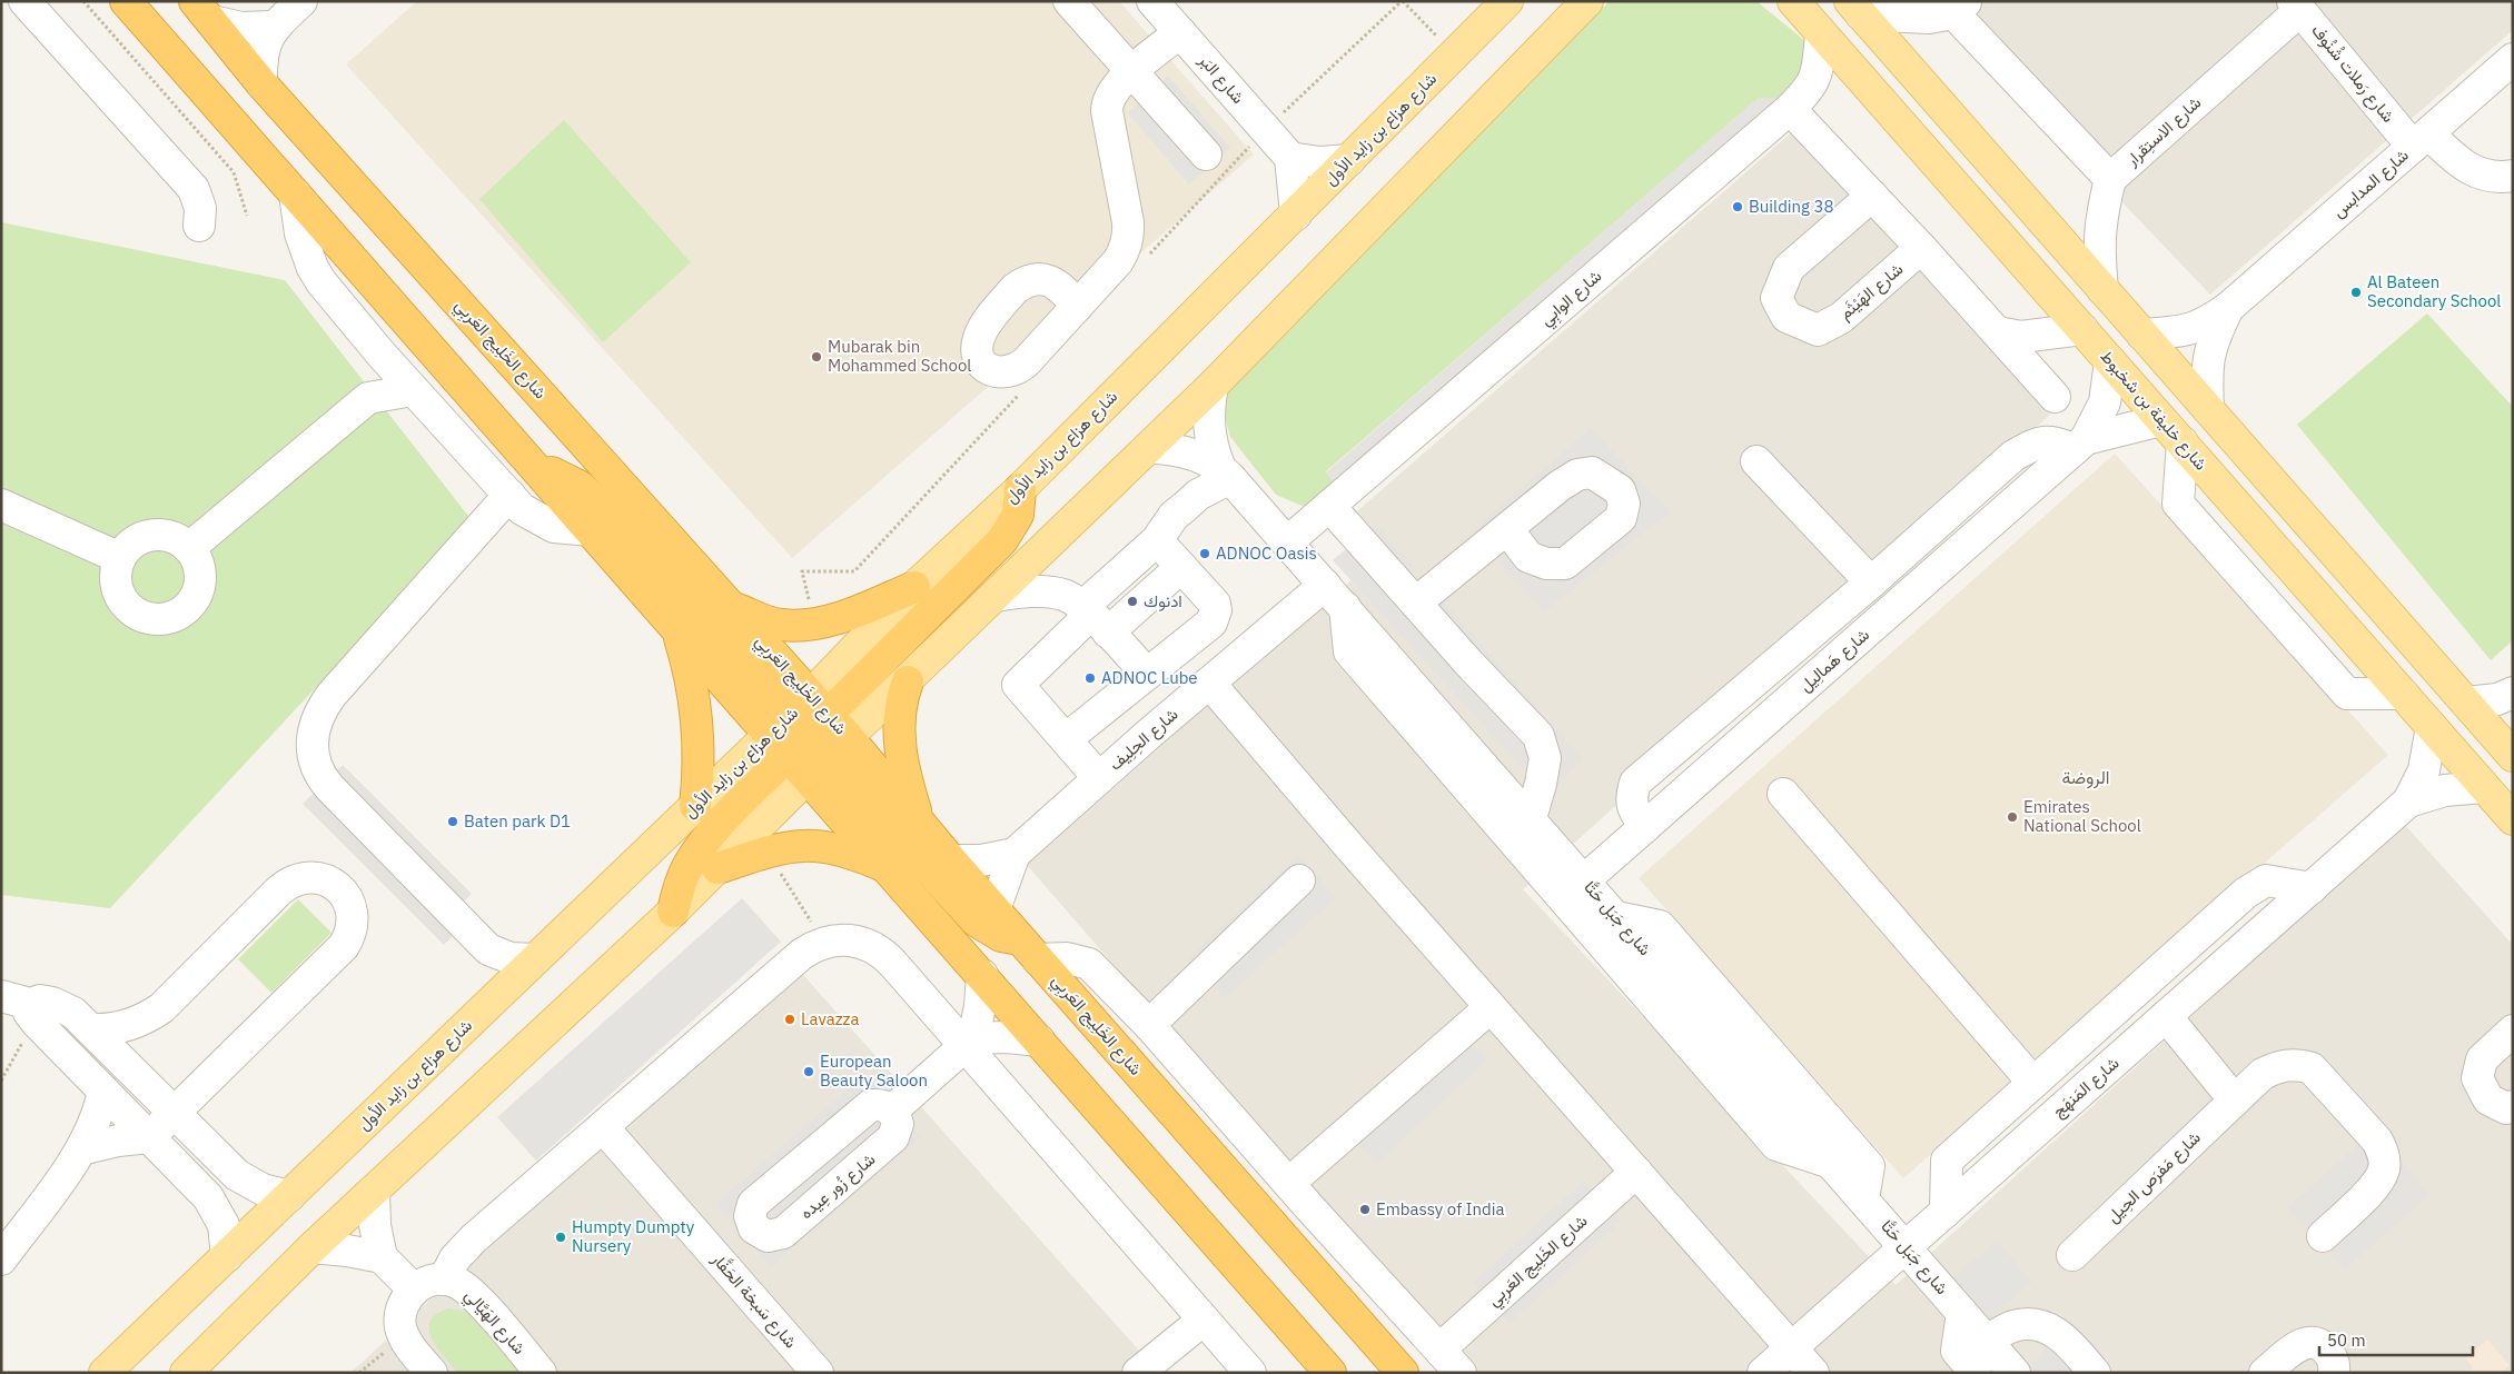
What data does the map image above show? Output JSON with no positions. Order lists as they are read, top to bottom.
{
  "streets": {
    "highway": ["شارع الخَلِيج العَربِي"],
    "main road": ["شارع هزاع بن زايد الأول", "شارع خليفة بن شخبوط"],
    "street": [
      "شارع رَملات شُنُوف",
      "شارع البَر",
      "شارع الاستِقرار",
      "شارع المدابس",
      "شارع الهَيْثَم",
      "شارع الوابِي",
      "شارع هَمالِيل",
      "شارع الحِلِيف",
      "شارع جَبَل حَتَّا",
      "شارع المَنهَج",
      "شارع مَفرَص الحِيل",
      "شارع زُور عِيده",
      "شارع سَبخة الحَفَّار",
      "شارع الهَيَّالي"
    ]
  },
  "crossings": [
    ["شارع رَملات شُنُوف", "شارع الاستِقرار"],
    ["شارع رَملات شُنُوف", "شارع المدابس"],
    ["شارع هزاع بن زايد الأول", "شارع الخَلِيج العَربِي"],
    ["شارع هزاع بن زايد الأول", "شارع جَبَل حَتَّا"],
    ["شارع الوابِي", "شارع خليفة بن شخبوط"],
    ["شارع الوابِي", "شارع جَبَل حَتَّا"],
    ["شارع الخَلِيج العَربِي", "شارع الحِلِيف"],
    ["شارع خليفة بن شخبوط", "شارع هَمالِيل"],
    ["شارع خليفة بن شخبوط", "شارع المَنهَج"],
    ["شارع هَمالِيل", "شارع جَبَل حَتَّا"],
    ["شارع الحِلِيف", "شارع جَبَل حَتَّا"],
    ["شارع جَبَل حَتَّا", "شارع المَنهَج"]
  ],
  "districts": ["الروضة"],
  "places": [
    "Building 38",
    "Al Bateen Secondary School",
    "Mubarak bin Mohammed School",
    "ADNOC Oasis",
    "ادنوك",
    "ADNOC Lube",
    "Emirates National School",
    "Baten park D1",
    "Lavazza",
    "European Beauty Saloon",
    "Embassy of India",
    "Humpty Dumpty Nursery"
  ],
  "scale_bar": "50 m"
}
